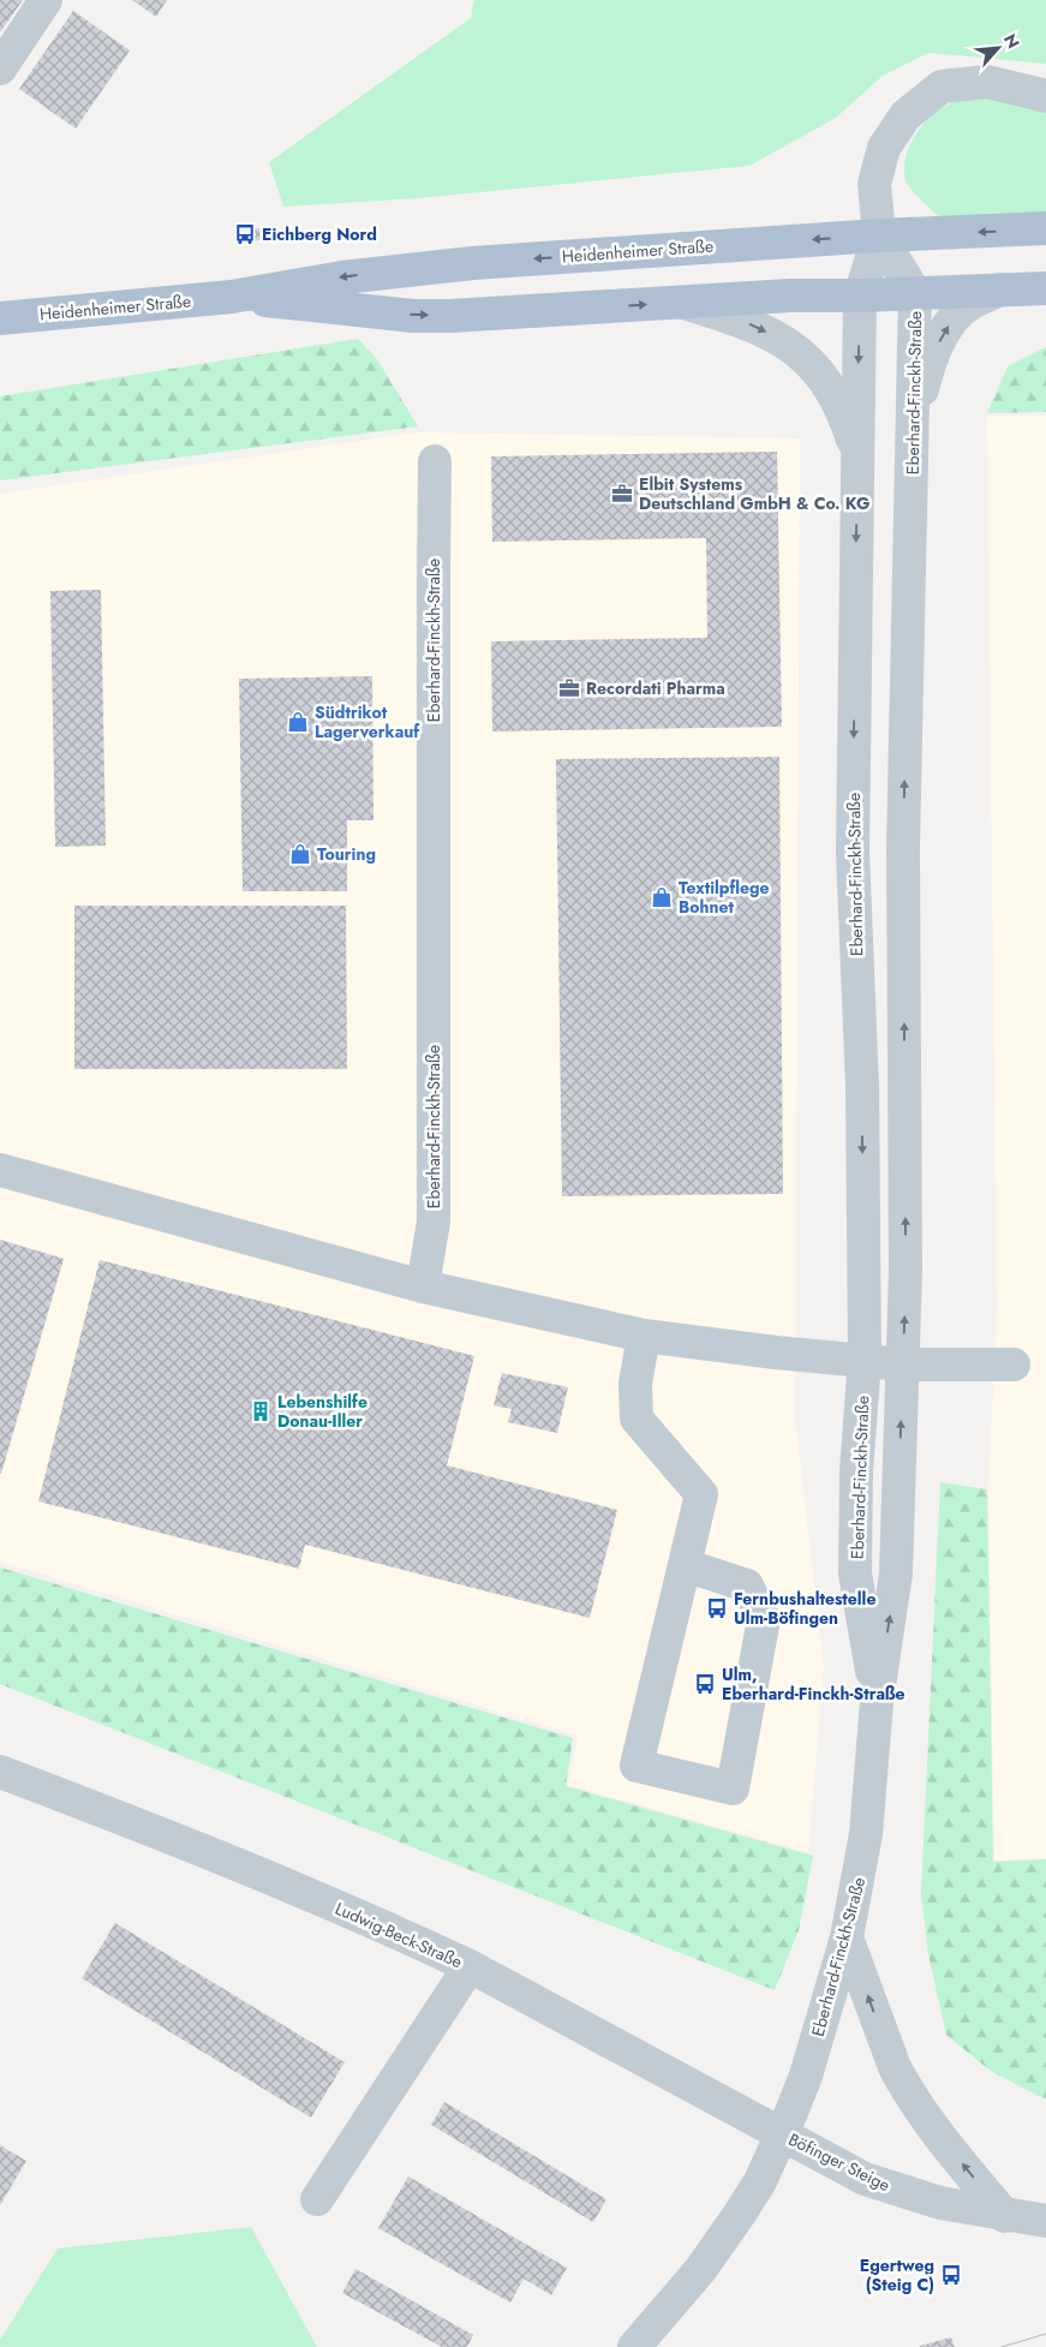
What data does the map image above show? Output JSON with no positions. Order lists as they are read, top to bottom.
{
  "streets": {
    "main road": ["Heidenheimer Straße"],
    "street": ["Eberhard-Finckh-Straße", "Ludwig-Beck-Straße", "Böfinger Steige"]
  },
  "crossings": [
    ["Heidenheimer Straße", "Eberhard-Finckh-Straße"],
    ["Eberhard-Finckh-Straße", "Ludwig-Beck-Straße"],
    ["Eberhard-Finckh-Straße", "Böfinger Steige"],
    ["Ludwig-Beck-Straße", "Böfinger Steige"]
  ],
  "places": {
    "bus stop": [
      "Eichberg Nord",
      "Fernbushaltestelle Ulm-Böfingen",
      "Ulm, Eberhard-Finckh-Straße",
      "Egertweg (Steig C)"
    ],
    "office": ["Elbit Systems Deutschland GmbH & Co. KG", "Recordati Pharma"],
    "shop": ["Südtrikot Lagerverkauf", "Touring", "Textilpflege Bohnet"],
    "building": ["Lebenshilfe Donau-Iller"]
  },
  "north": "top right"
}
